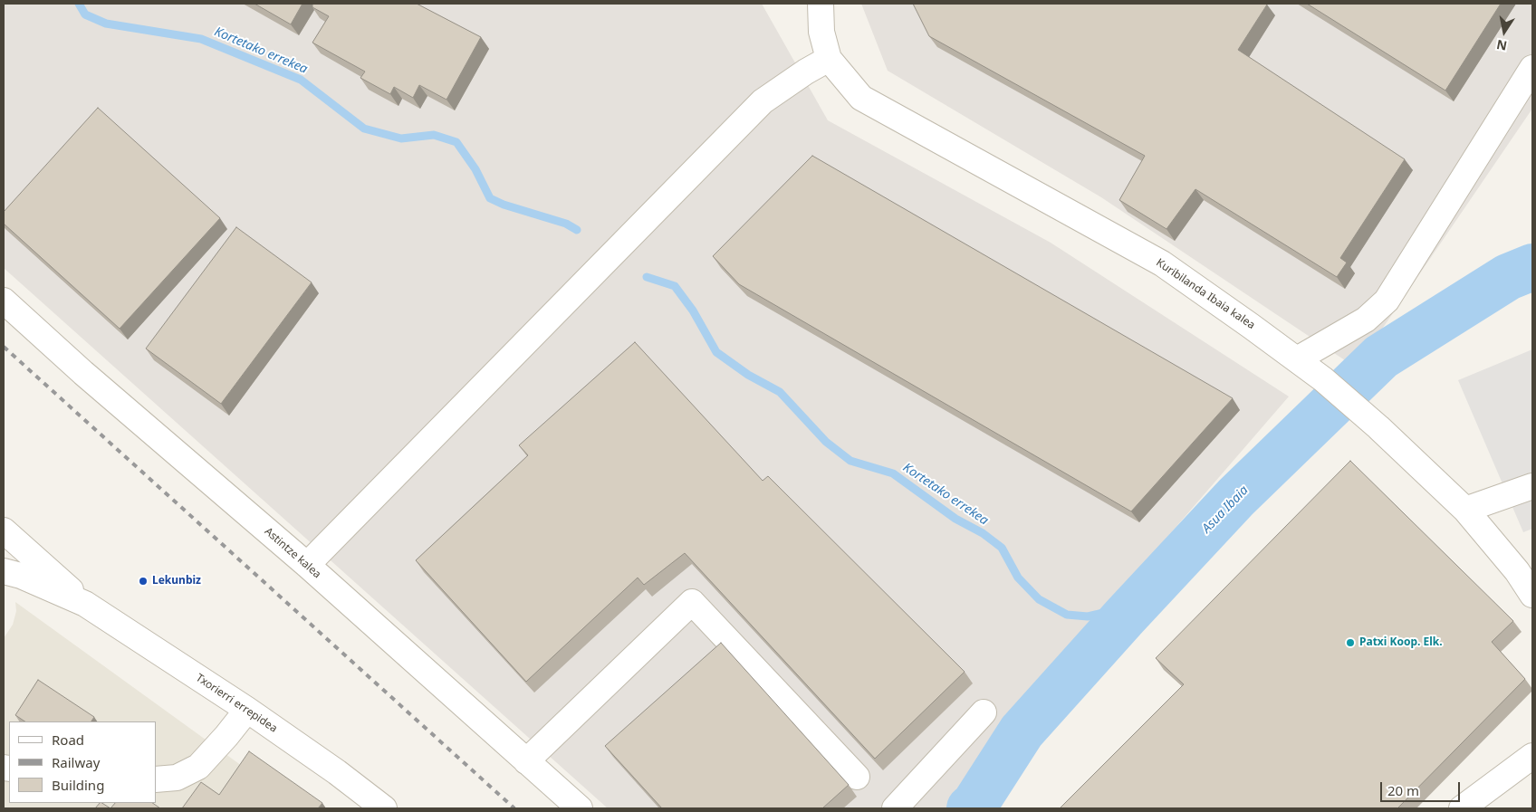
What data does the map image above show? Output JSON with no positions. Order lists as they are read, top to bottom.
{
  "streets": {
    "street": ["Kuribilanda Ibaia kalea", "Astintze kalea", "Txorierri errepidea"]
  },
  "water": ["Kortetako errekea", "Asua Ibaia"],
  "places": ["Lekunbiz", "Patxi Koop. Elk."],
  "legend": ["Road", "Railway", "Building"],
  "scale_bar": "20 m",
  "north": "bottom"
}
